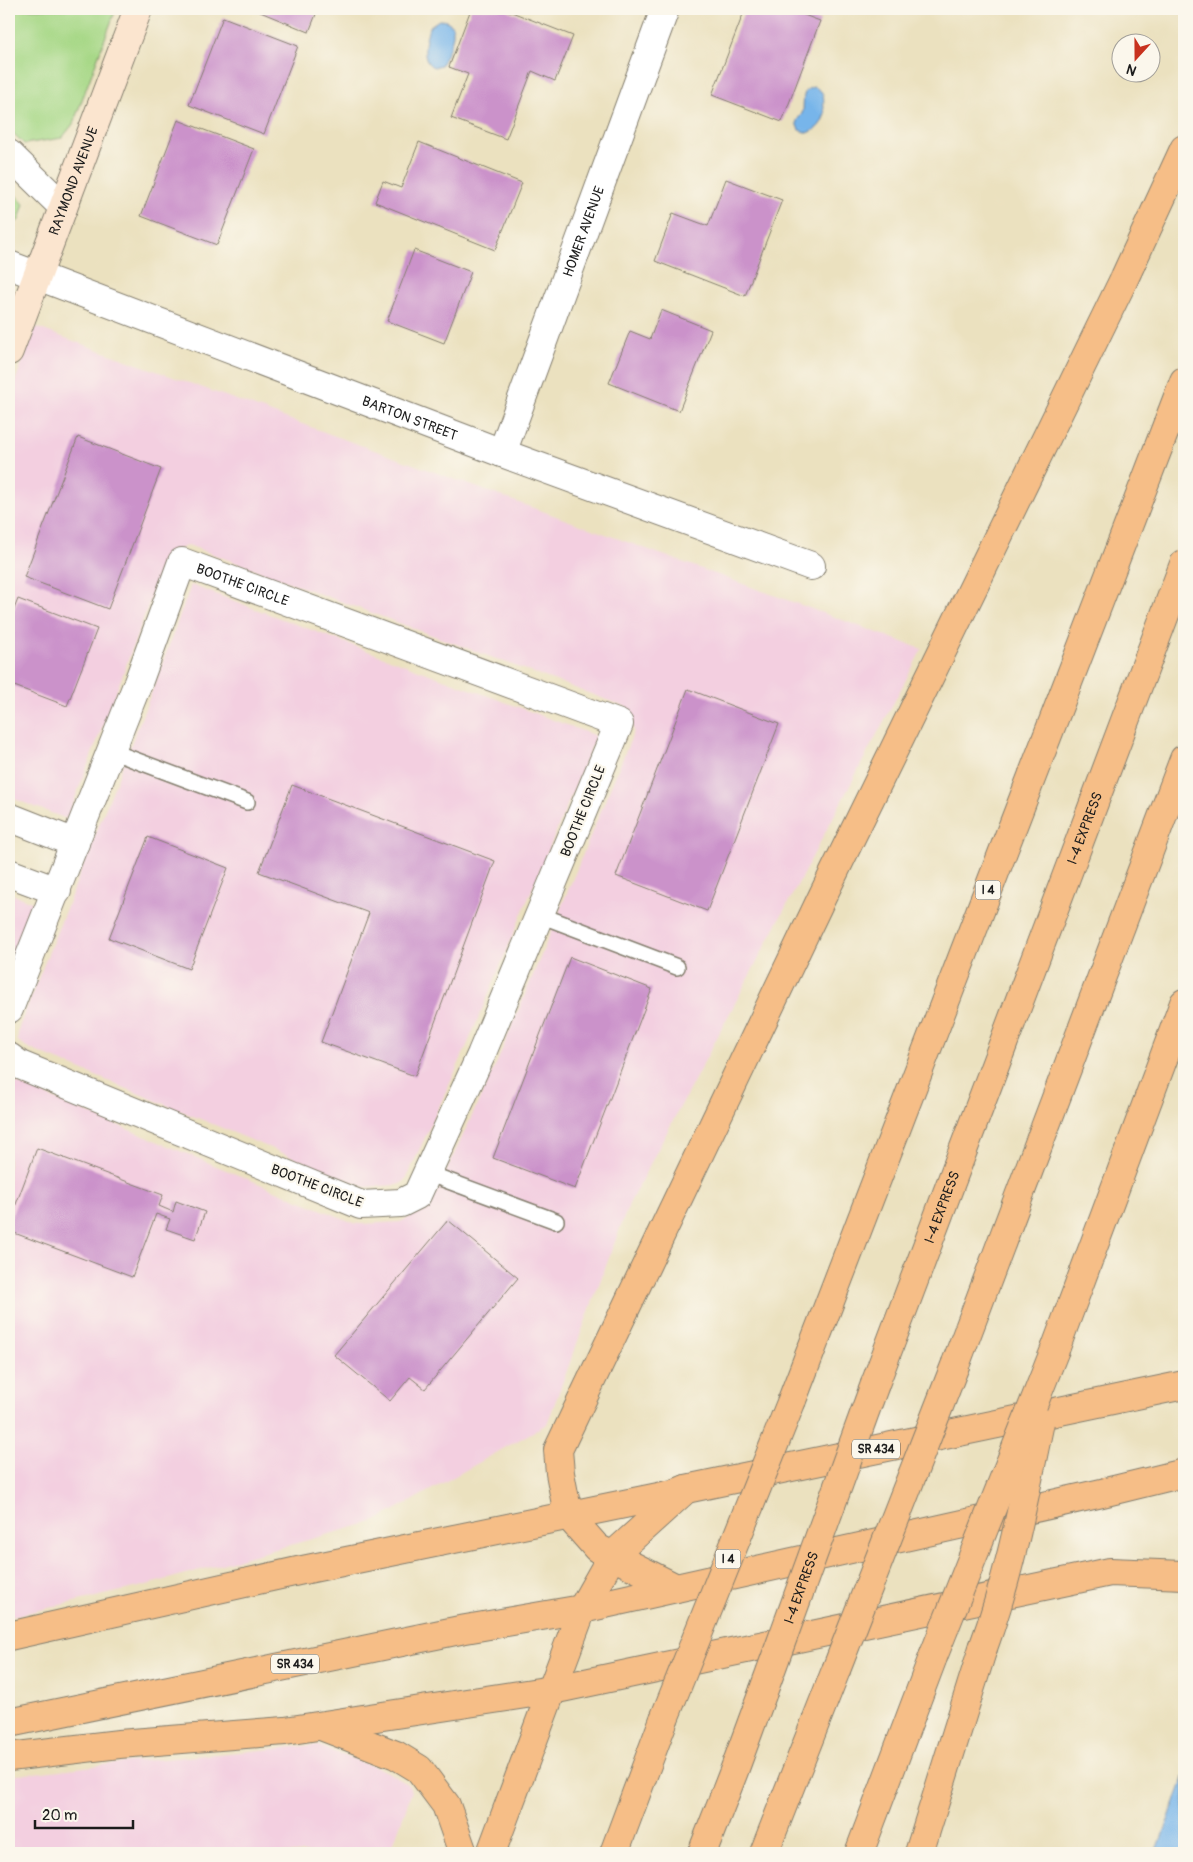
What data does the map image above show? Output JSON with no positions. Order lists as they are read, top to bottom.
{
  "streets": {
    "main road": ["I-4 EXPRESS", "I 4", "SR 434"],
    "street": [
      "RAYMOND AVENUE",
      "HOMER AVENUE",
      "BARTON STREET",
      "BOOTHE CIRCLE"
    ]
  },
  "crossings": [
    ["RAYMOND AVENUE", "BARTON STREET"],
    ["HOMER AVENUE", "BARTON STREET"]
  ],
  "scale_bar": "20 m",
  "north": "bottom"
}
